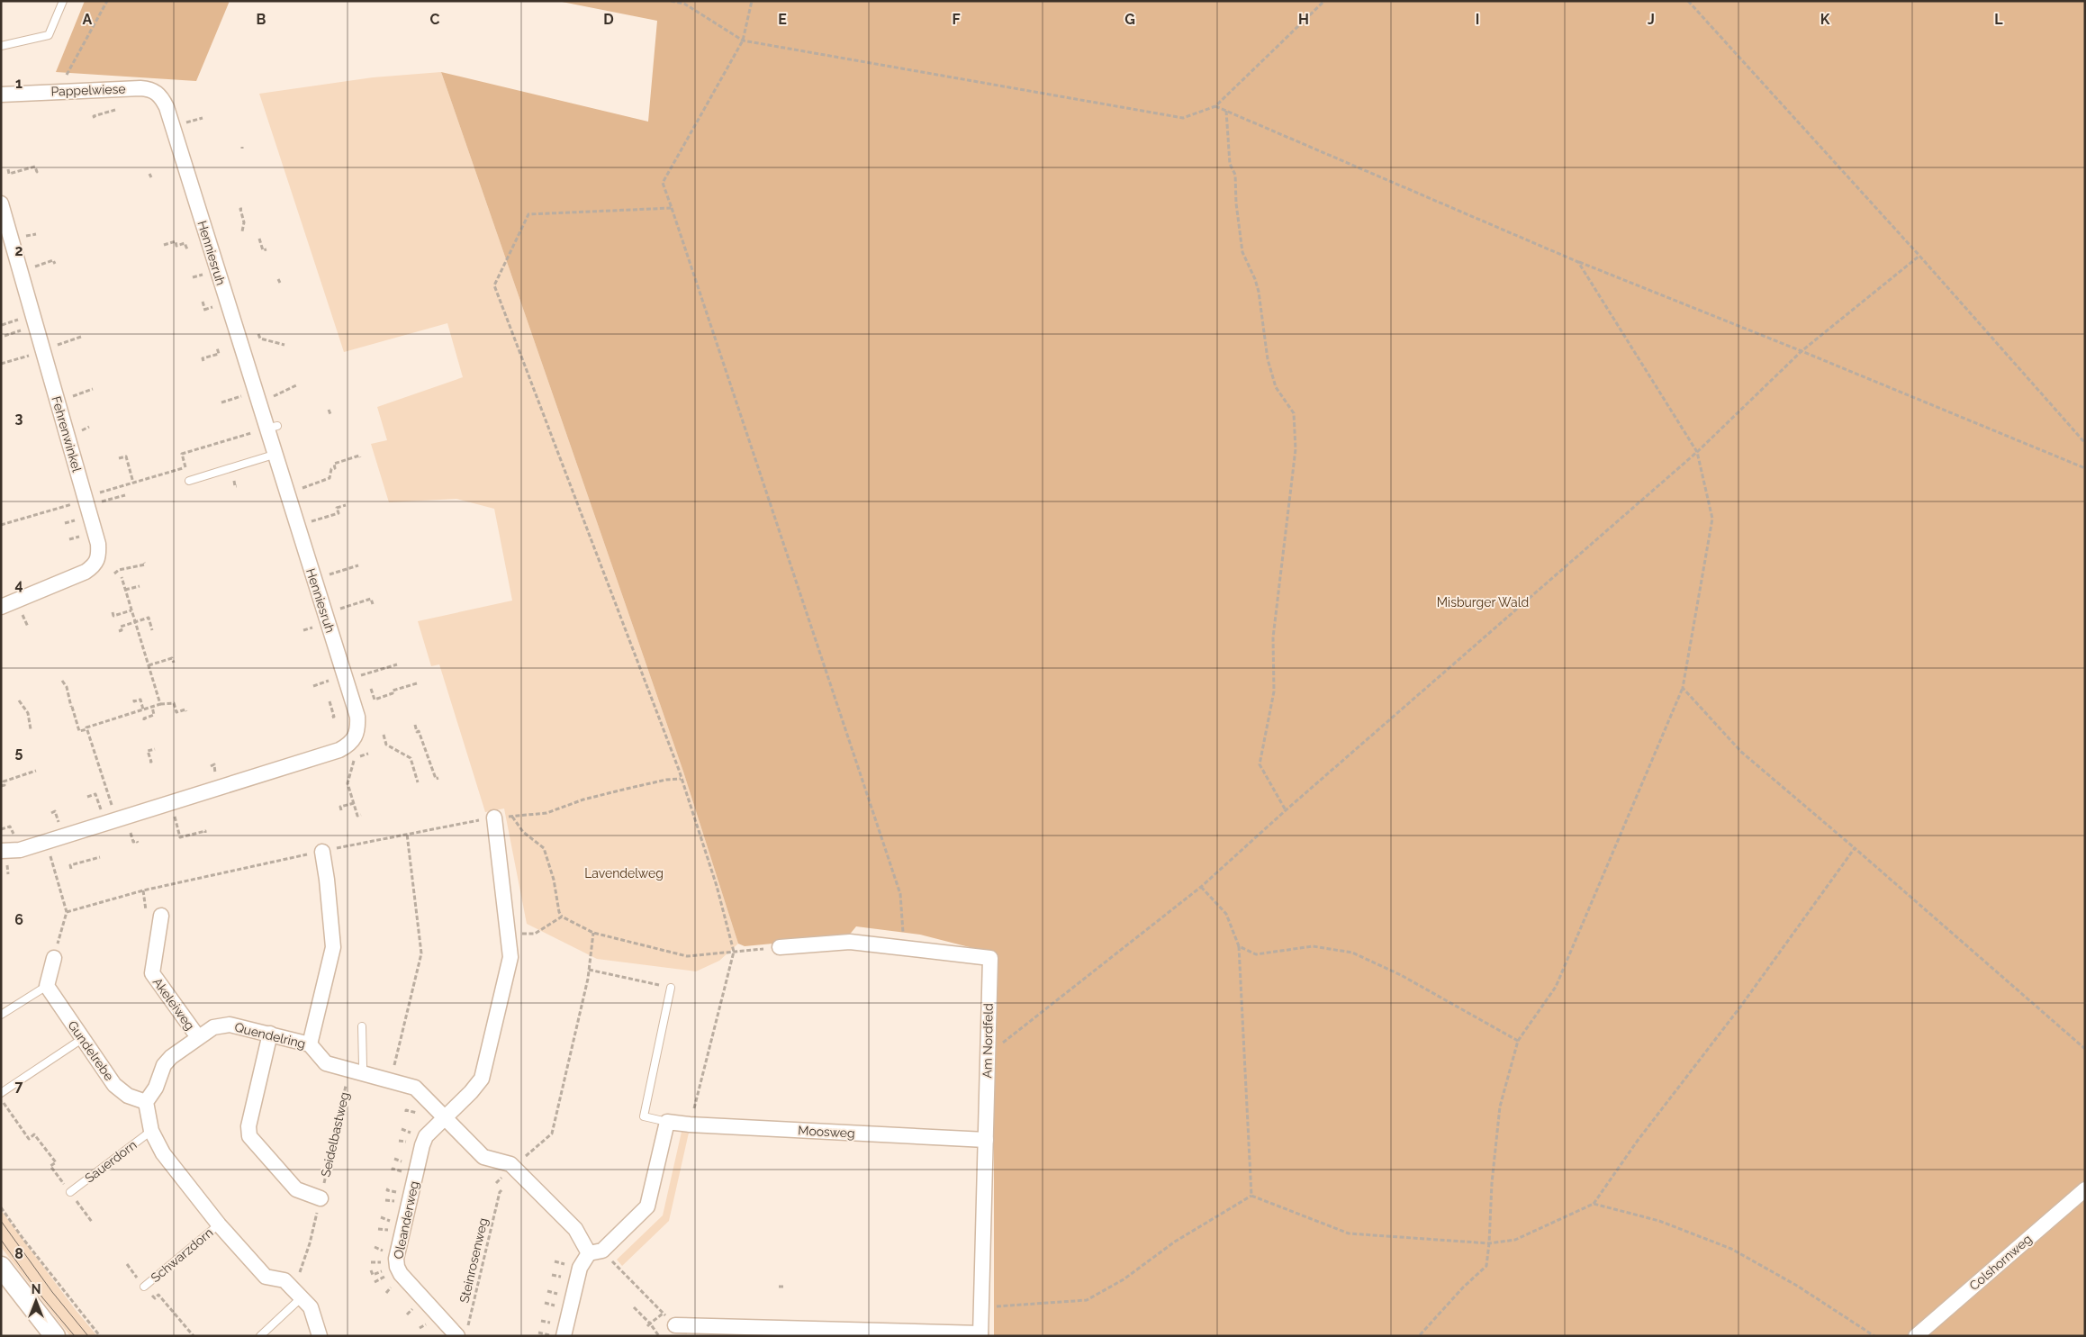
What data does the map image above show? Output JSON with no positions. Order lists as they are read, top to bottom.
{
  "streets": {
    "street": [
      "Pappelwiese",
      "Henniesruh",
      "Fehrenwinkel",
      "Akeleiweg",
      "Quendelring",
      "Am Nordfeld",
      "Gundelrebe",
      "Moosweg",
      "Oleanderweg",
      "Colshornweg"
    ],
    "lane": ["Sauerdorn", "Schwarzdorn"],
    "path": ["Seidelbastweg", "Steinrosenweg"]
  },
  "crossings": [
    ["Pappelwiese", "Henniesruh"],
    ["Akeleiweg", "Quendelring"],
    ["Quendelring", "Gundelrebe"],
    ["Quendelring", "Seidelbastweg"],
    ["Quendelring", "Oleanderweg"],
    ["Am Nordfeld", "Moosweg"],
    ["Oleanderweg", "Steinrosenweg"]
  ],
  "parks": ["Misburger Wald", "Lavendelweg"],
  "north": "top",
  "grid": {
    "columns": [
      "A",
      "B",
      "C",
      "D",
      "E",
      "F",
      "G",
      "H",
      "I",
      "J",
      "K",
      "L"
    ],
    "rows": [
      "1",
      "2",
      "3",
      "4",
      "5",
      "6",
      "7",
      "8"
    ]
  }
}
